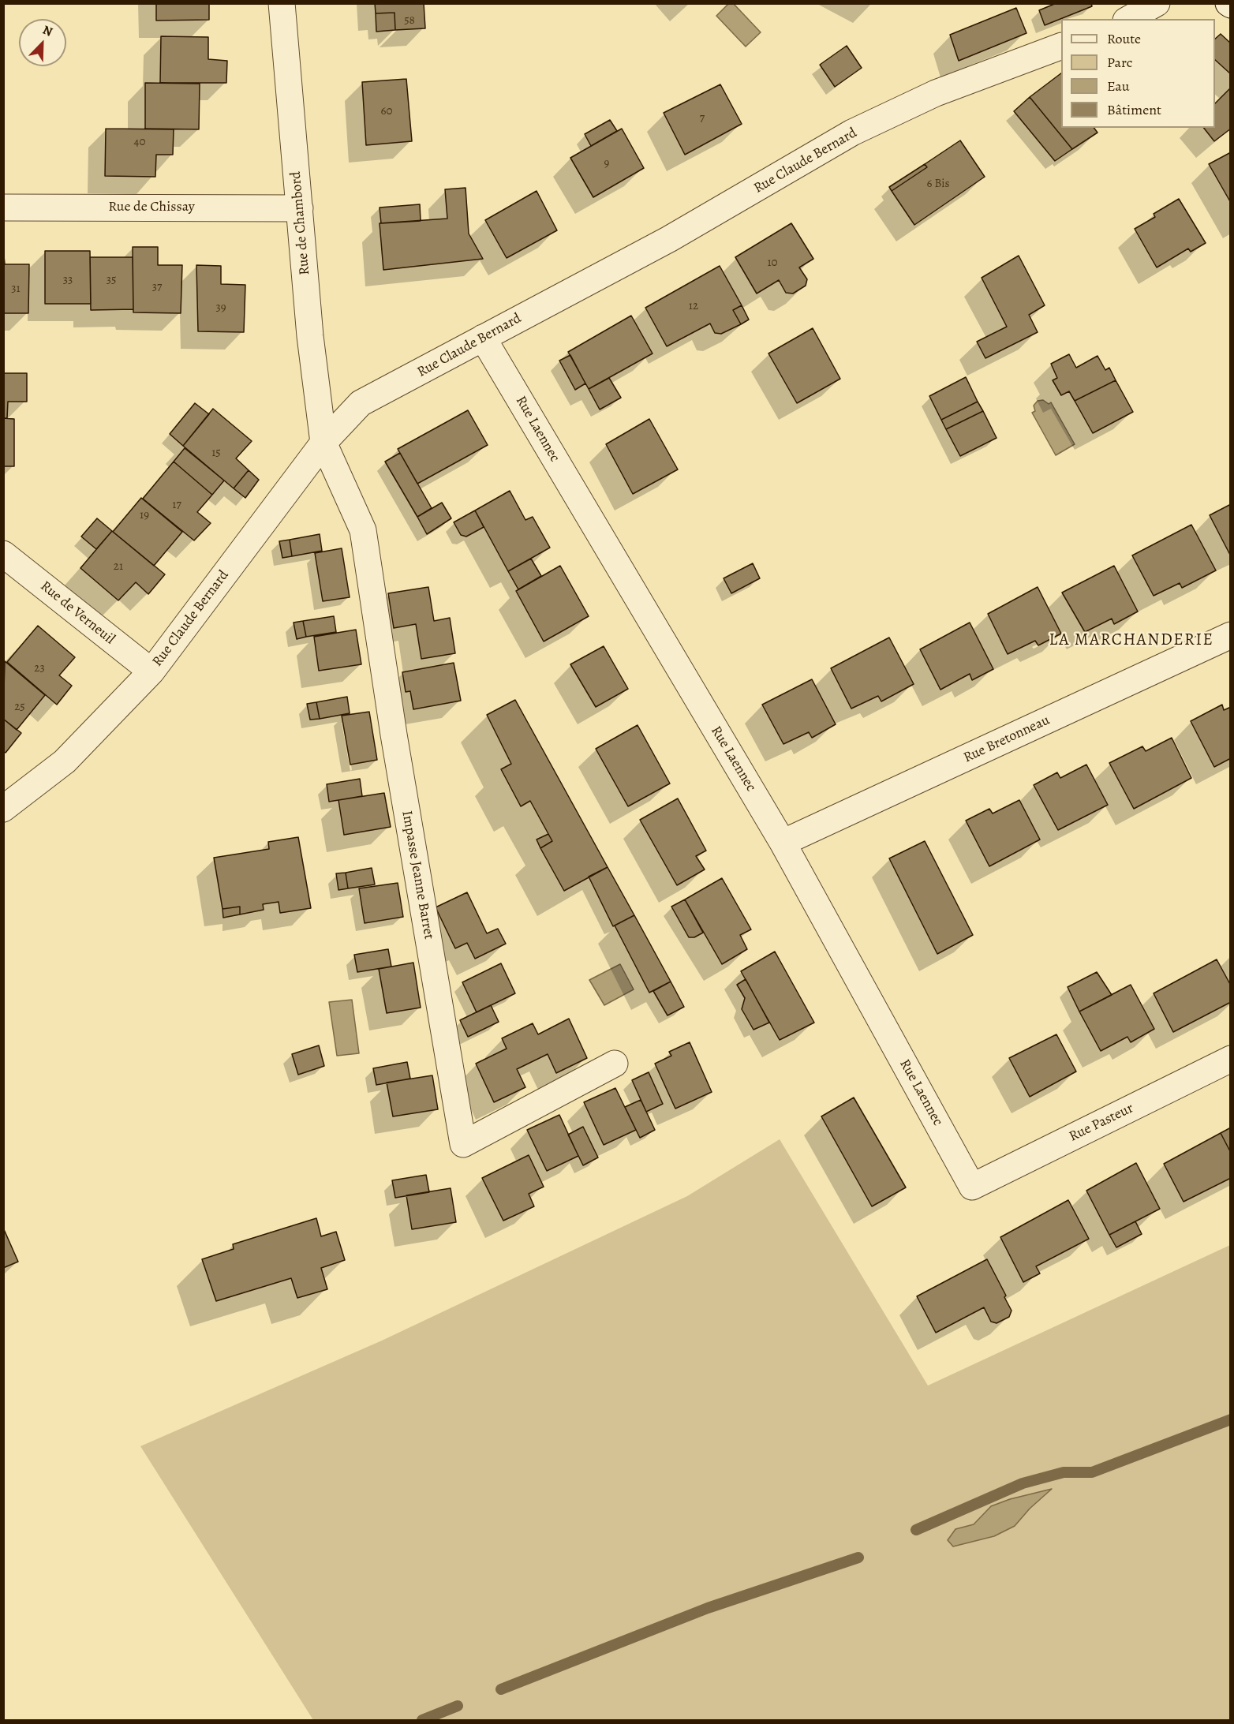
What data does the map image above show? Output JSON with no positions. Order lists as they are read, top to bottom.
{
  "streets": {
    "street": [
      "Rue Claude Bernard",
      "Rue de Chissay",
      "Rue de Chambord",
      "Rue Laennec",
      "Rue de Verneuil",
      "Rue Bretonneau",
      "Impasse Jeanne Barret",
      "Rue Pasteur"
    ]
  },
  "crossings": [
    ["Rue Claude Bernard", "Rue de Chambord"],
    ["Rue Claude Bernard", "Rue Laennec"],
    ["Rue Claude Bernard", "Rue de Verneuil"],
    ["Rue Claude Bernard", "Impasse Jeanne Barret"],
    ["Rue de Chissay", "Rue de Chambord"],
    ["Rue de Chambord", "Impasse Jeanne Barret"],
    ["Rue Laennec", "Rue Bretonneau"],
    ["Rue Laennec", "Rue Pasteur"]
  ],
  "districts": ["LA MARCHANDERIE"],
  "house_numbers": [
    "58",
    "60",
    "7",
    "40",
    "9",
    "6 Bis",
    "10",
    "33",
    "35",
    "37",
    "31",
    "12",
    "39",
    "15",
    "17",
    "19",
    "21",
    "23",
    "25"
  ],
  "legend": [
    "Route",
    "Parc",
    "Eau",
    "Bâtiment"
  ],
  "north": "top right"
}
